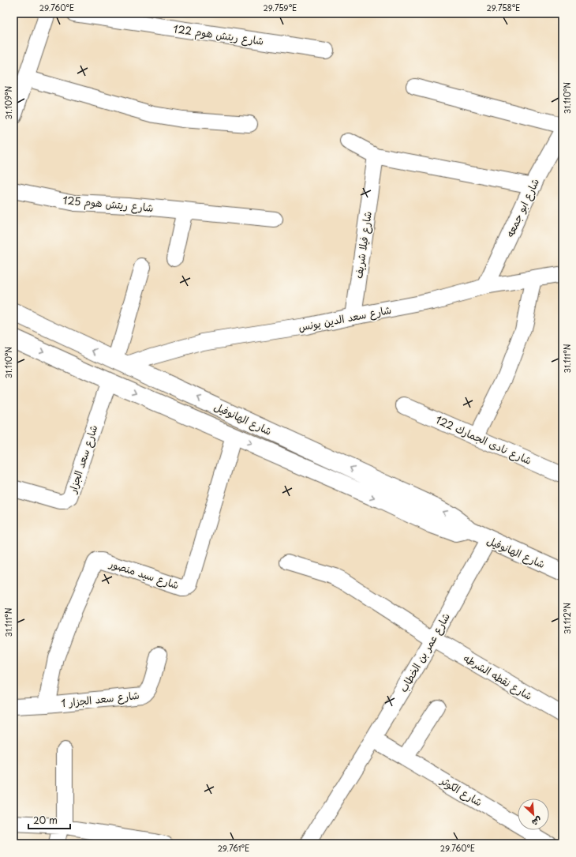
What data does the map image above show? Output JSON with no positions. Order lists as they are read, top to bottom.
{
  "streets": {
    "street": [
      "شارع ريتش هوم 122",
      "شارع ريتش هوم 125",
      "شارع ابو جمعه",
      "شارع فيلا شريف",
      "شارع سعد الدين يونس",
      "شارع الهانوفيل",
      "شارع نادى الجمارك 122",
      "شارع سعد الجزار",
      "شارع سيد منصور",
      "شارع عمر بن الخطاب",
      "شارع نقطه الشرطه",
      "شارع سعد الجزار 1",
      "شارع الكوثر"
    ]
  },
  "crossings": [
    ["شارع ابو جمعه", "شارع سعد الدين يونس"],
    ["شارع فيلا شريف", "شارع سعد الدين يونس"],
    ["شارع سعد الدين يونس", "شارع الهانوفيل"],
    ["شارع الهانوفيل", "شارع سعد الجزار"],
    ["شارع الهانوفيل", "شارع سيد منصور"],
    ["شارع الهانوفيل", "شارع عمر بن الخطاب"],
    ["شارع سيد منصور", "شارع سعد الجزار 1"],
    ["شارع عمر بن الخطاب", "شارع نقطه الشرطه"],
    ["شارع عمر بن الخطاب", "شارع الكوثر"]
  ],
  "scale_bar": "20 m",
  "north": "bottom right",
  "coordinates": [
    "29.760°E",
    "29.759°E",
    "29.758°E",
    "31.110°N",
    "31.109°N",
    "31.111°N",
    "31.112°N",
    "29.761°E"
  ]
}
